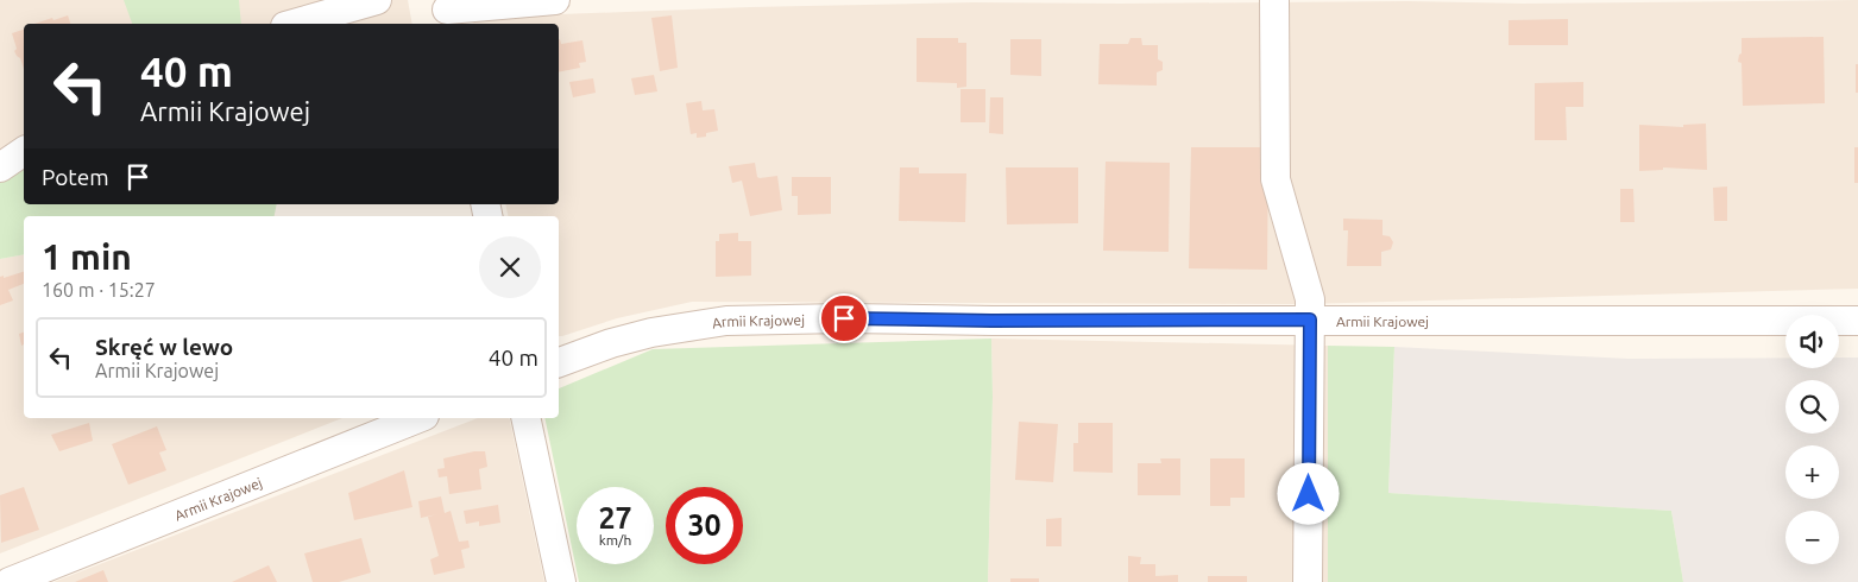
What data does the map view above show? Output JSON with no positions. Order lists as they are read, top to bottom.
{
  "streets": {
    "street": ["Armii Krajowej"]
  },
  "page": {
    "turn": ["40 m", "Armii Krajowej"],
    "then": "Potem",
    "heading": ["1 min", "160 m · 15:27"],
    "map_buttons": ["+", "−"],
    "list": [
      {
        "name": "Skręć w lewo",
        "note": "Armii Krajowej",
        "value": "40 m"
      }
    ],
    "speed": "27 km/h",
    "limit": "30"
  }
}
